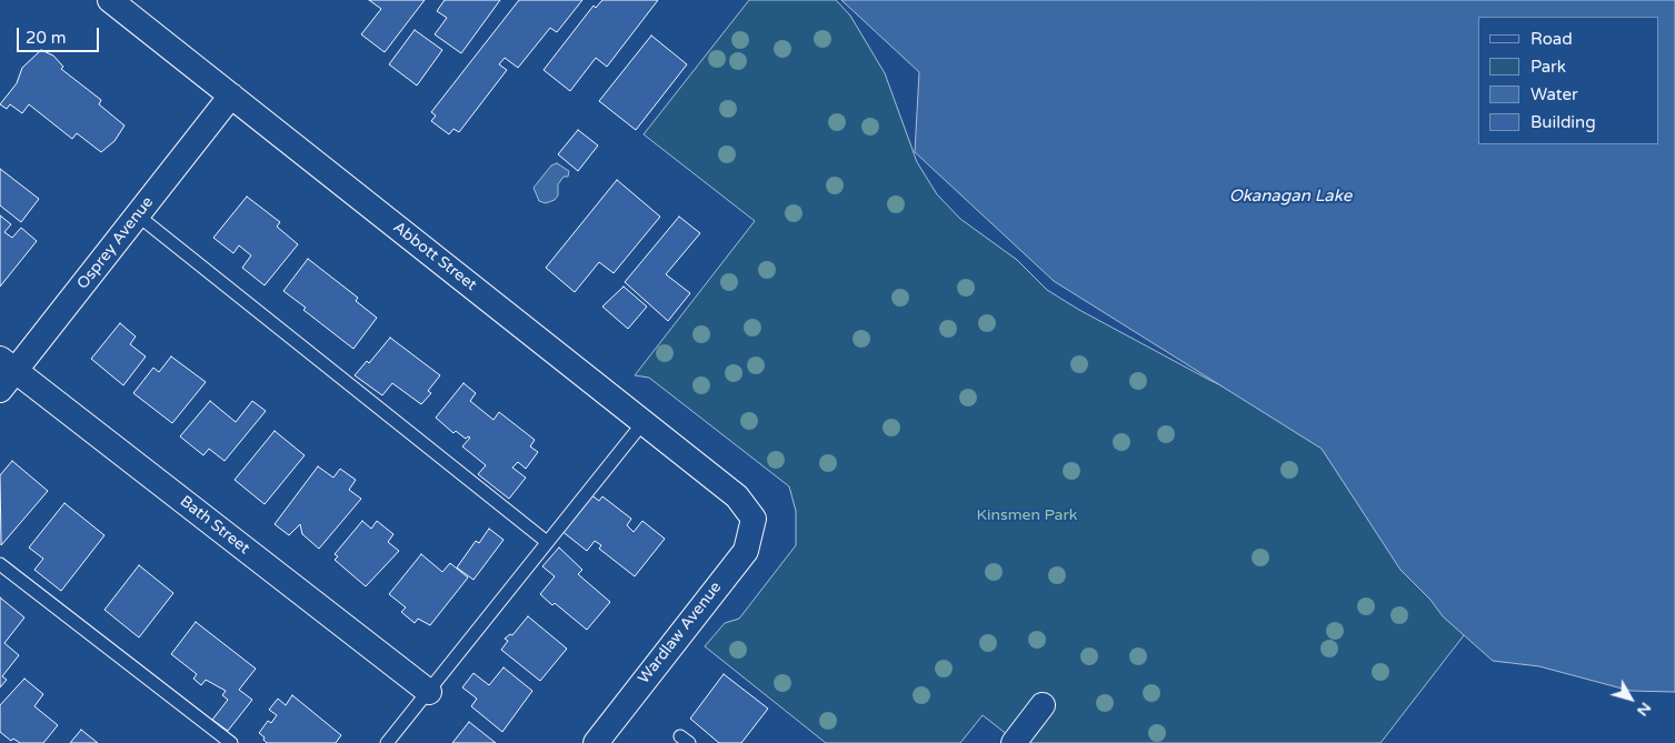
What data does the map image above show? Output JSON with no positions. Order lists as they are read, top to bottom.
{
  "streets": {
    "street": [
      "Osprey Avenue",
      "Abbott Street",
      "Bath Street",
      "Wardlaw Avenue"
    ]
  },
  "crossings": [
    ["Osprey Avenue", "Abbott Street"],
    ["Osprey Avenue", "Bath Street"],
    ["Abbott Street", "Wardlaw Avenue"]
  ],
  "water": ["Okanagan Lake"],
  "parks": ["Kinsmen Park"],
  "legend": [
    "Road",
    "Park",
    "Water",
    "Building"
  ],
  "scale_bar": "20 m",
  "north": "bottom right"
}
